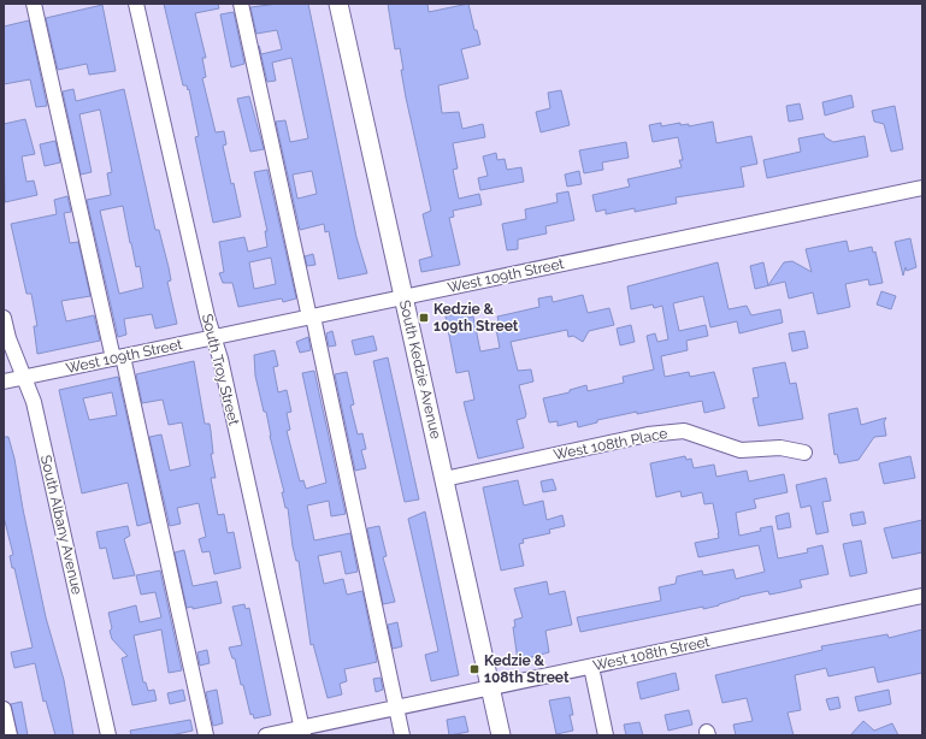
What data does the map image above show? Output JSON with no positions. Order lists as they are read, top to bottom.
{
  "streets": {
    "main road": ["South Kedzie Avenue"],
    "street": [
      "West 109th Street",
      "South Troy Street",
      "West 108th Place",
      "South Albany Avenue",
      "West 108th Street"
    ]
  },
  "crossings": [
    ["West 109th Street", "South Troy Street"],
    ["West 109th Street", "South Kedzie Avenue"],
    ["West 109th Street", "South Albany Avenue"],
    ["South Troy Street", "West 108th Street"],
    ["South Kedzie Avenue", "West 108th Place"],
    ["South Kedzie Avenue", "West 108th Street"]
  ],
  "places": {
    "transit": ["Kedzie & 109th Street", "Kedzie & 108th Street"]
  }
}
